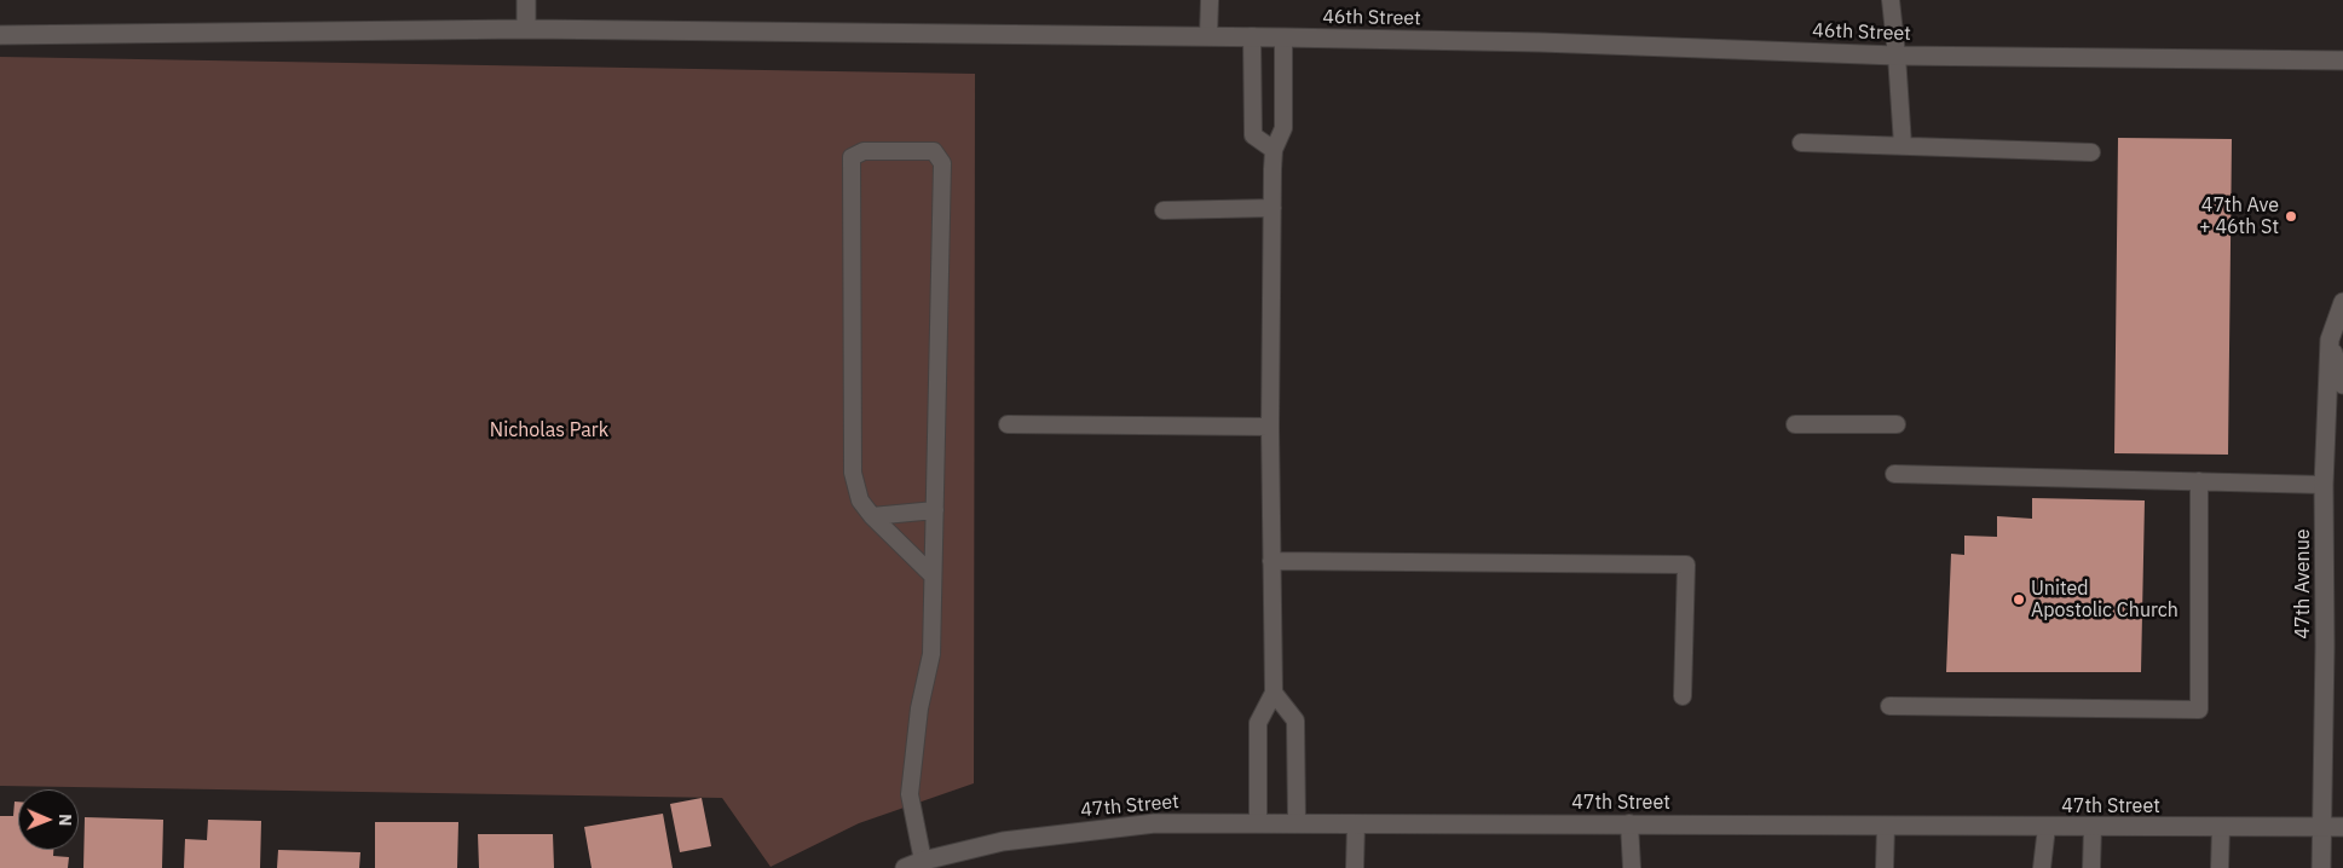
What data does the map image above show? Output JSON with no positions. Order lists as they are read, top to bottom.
{
  "streets": {
    "street": ["46th Street", "47th Avenue", "47th Street"]
  },
  "crossings": [
    ["47th Avenue", "47th Street"]
  ],
  "parks": ["Nicholas Park"],
  "places": ["47th Ave + 46th St", "United Apostolic Church"],
  "north": "right"
}
